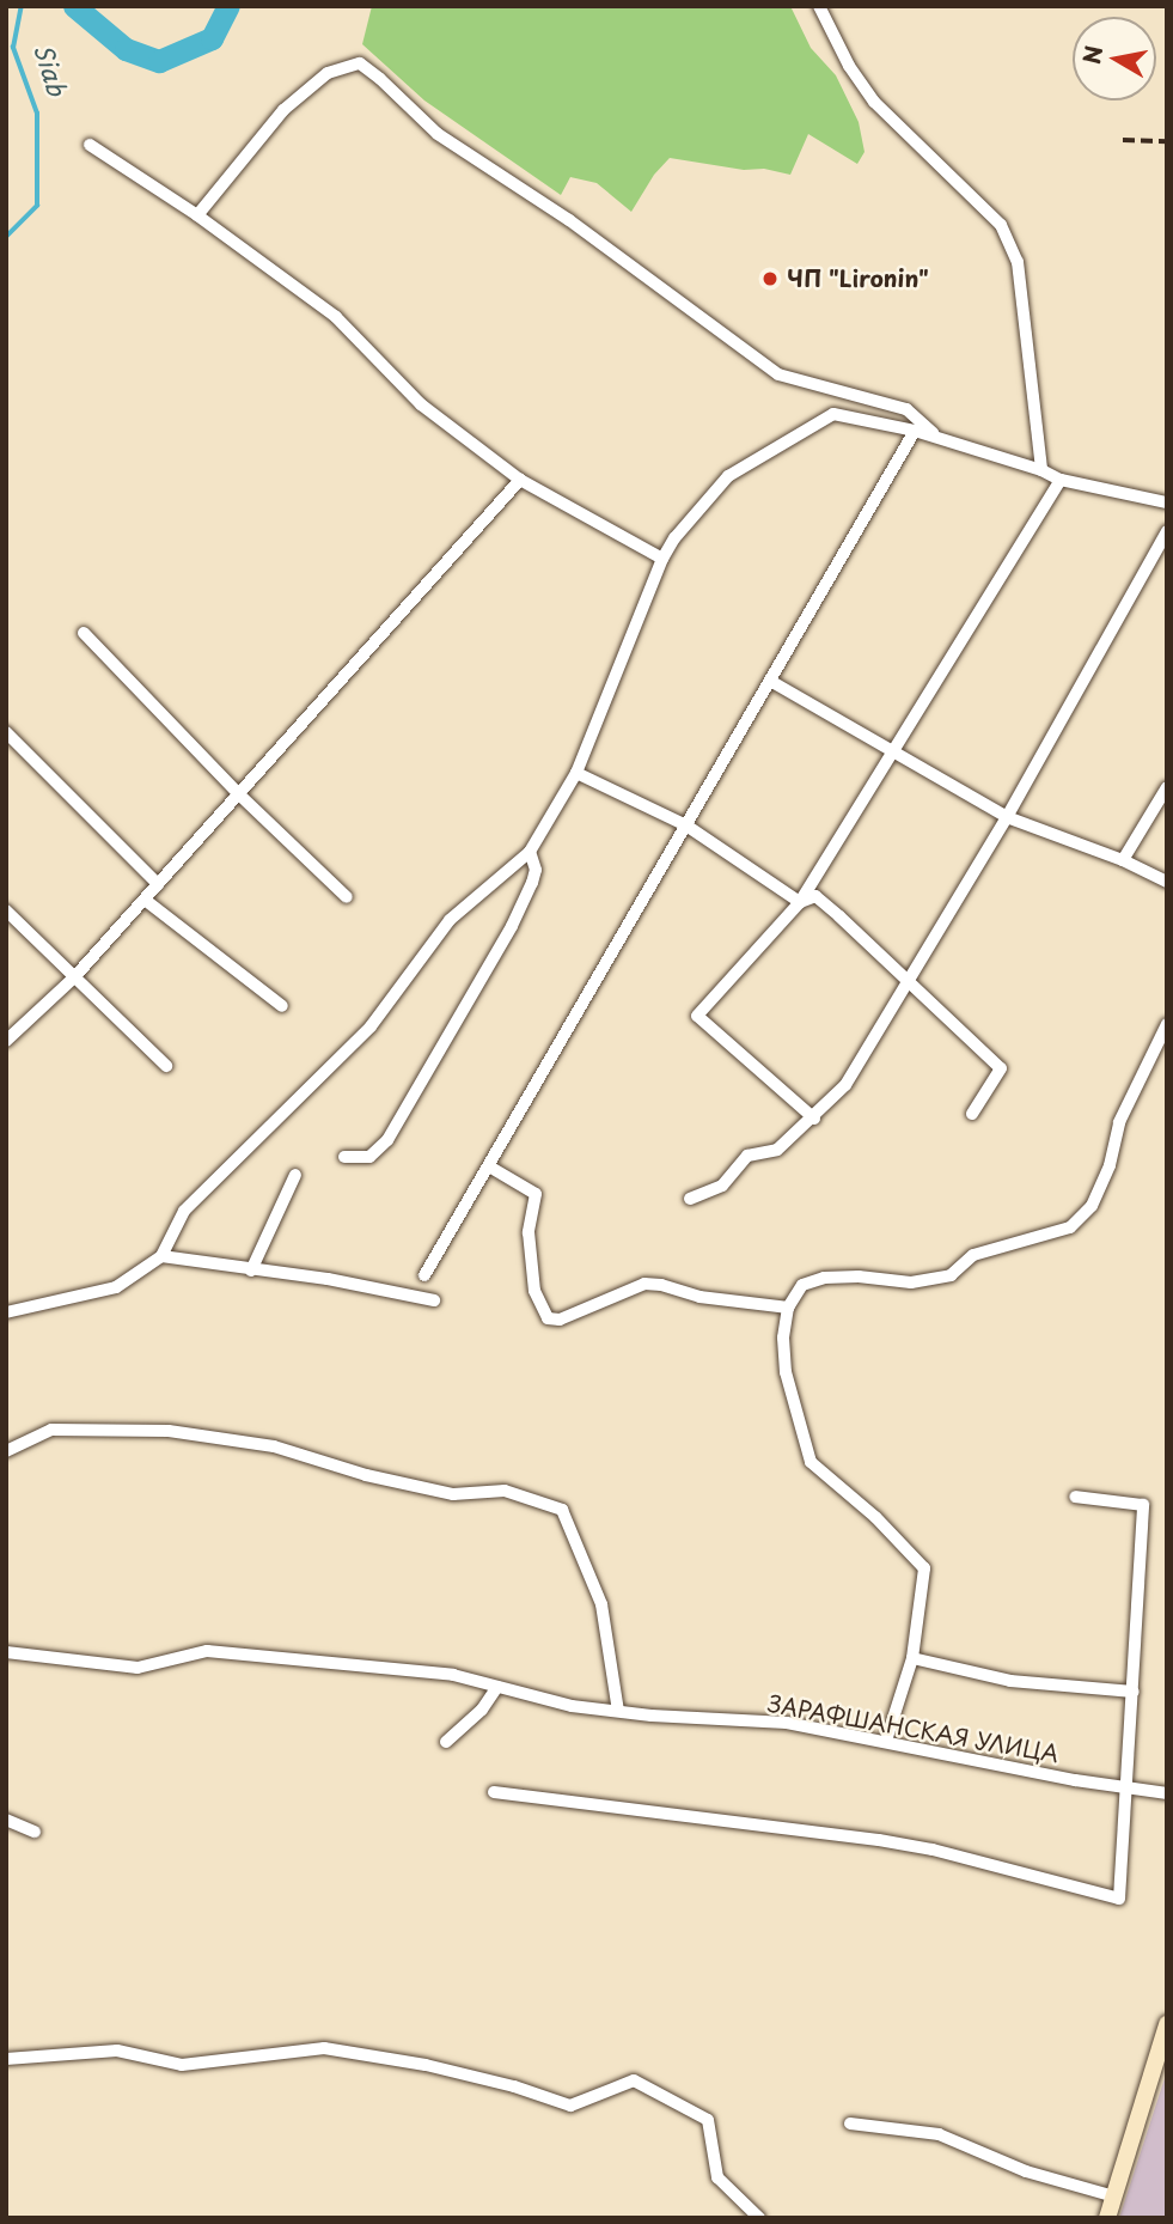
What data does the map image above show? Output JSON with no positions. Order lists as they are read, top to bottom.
{
  "streets": {
    "street": ["ЗАРАФШАНСКАЯ УЛИЦА"]
  },
  "water": ["Siab"],
  "places": ["ЧП \"Lironin\""],
  "north": "left"
}
